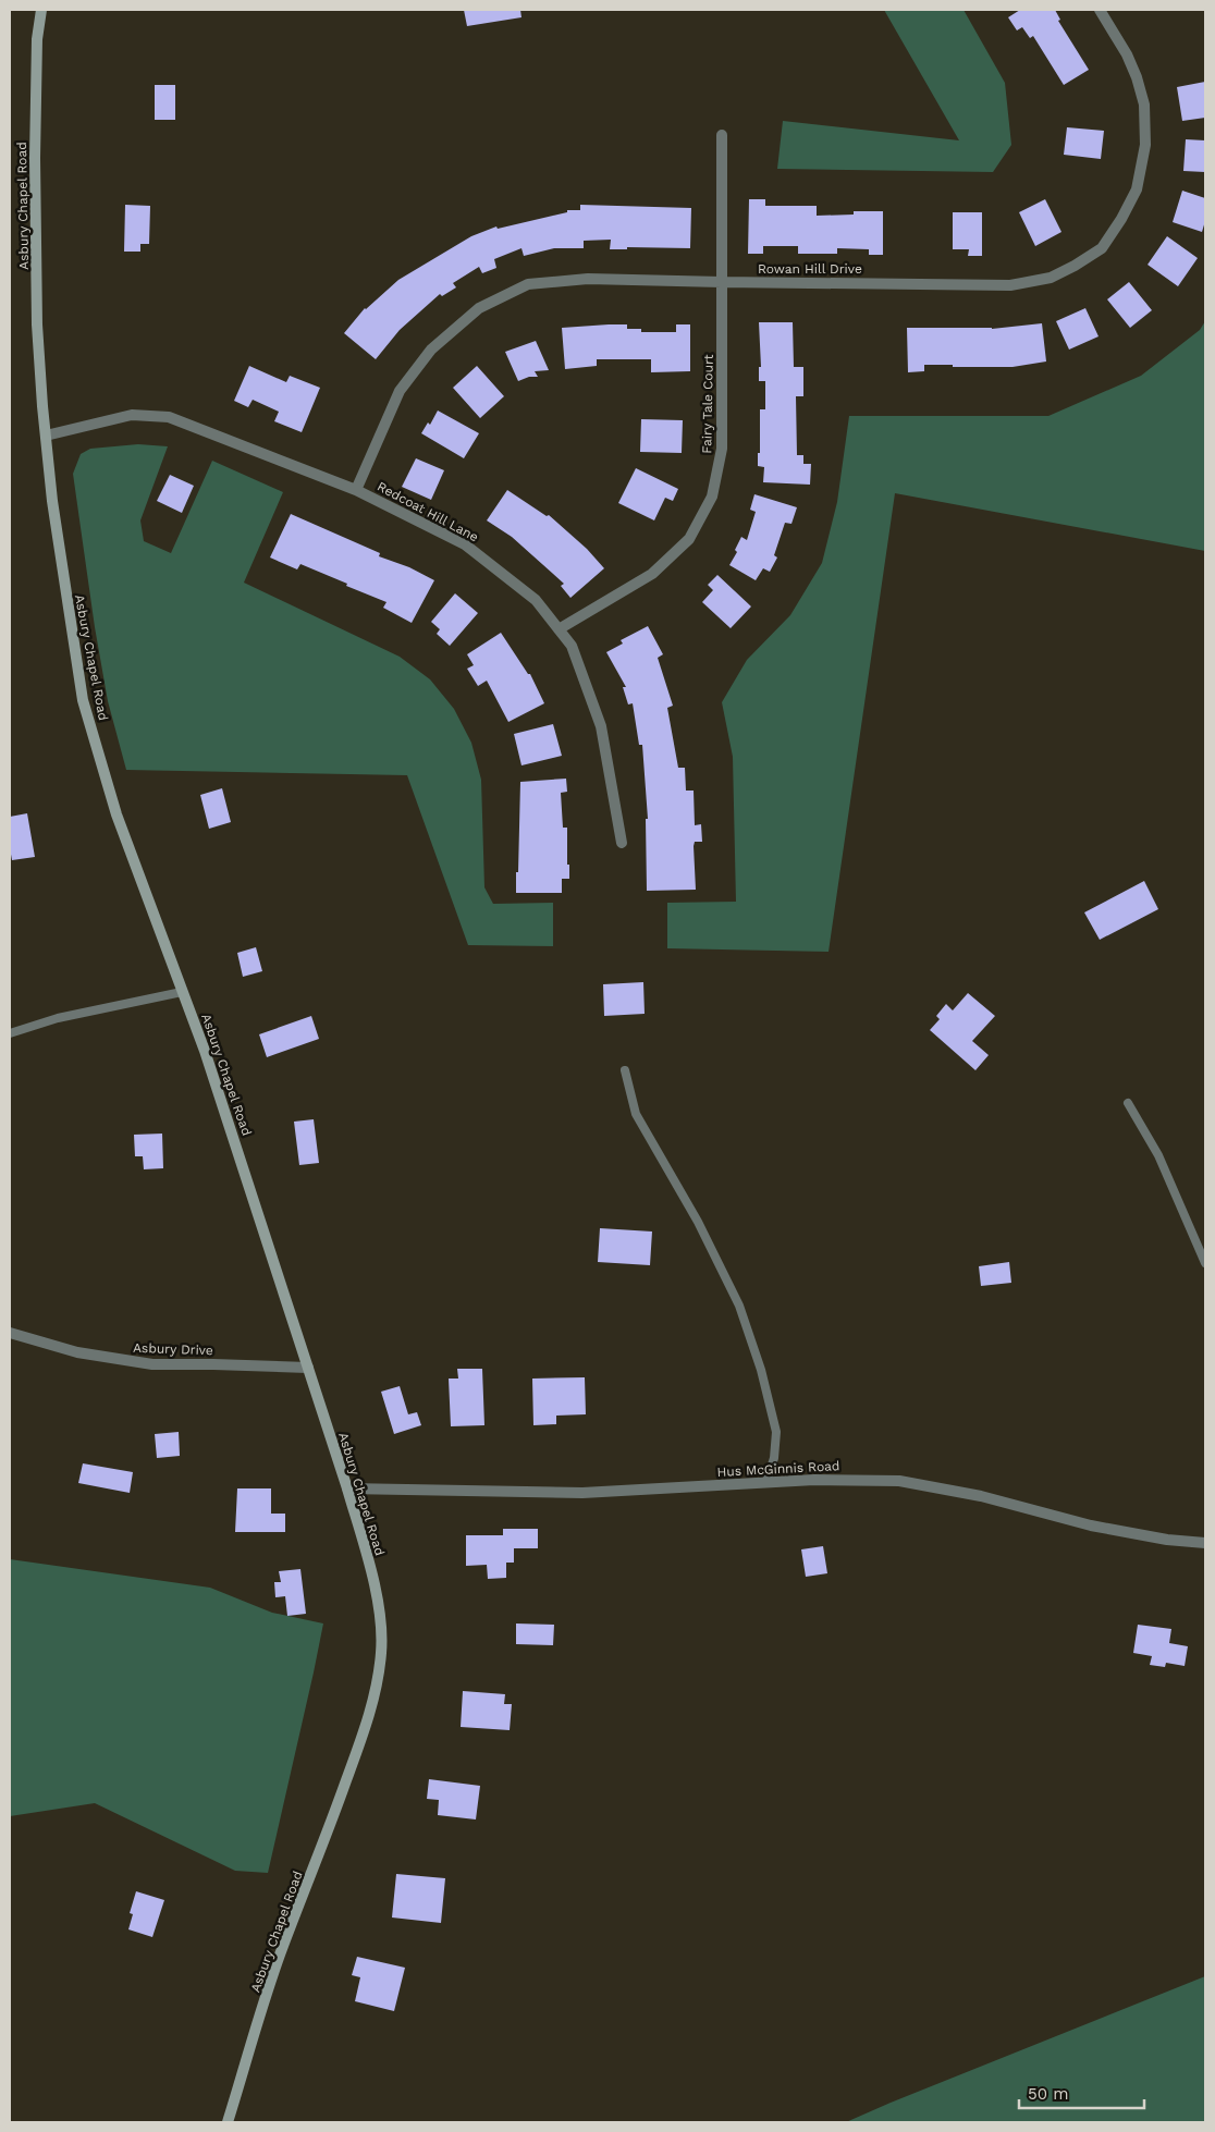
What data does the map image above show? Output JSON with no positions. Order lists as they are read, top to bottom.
{
  "streets": {
    "main road": ["Asbury Chapel Road"],
    "street": [
      "Rowan Hill Drive",
      "Fairy Tale Court",
      "Redcoat Hill Lane",
      "Asbury Drive",
      "Hus McGinnis Road"
    ]
  },
  "crossings": [
    ["Asbury Chapel Road", "Redcoat Hill Lane"],
    ["Asbury Chapel Road", "Asbury Drive"],
    ["Asbury Chapel Road", "Hus McGinnis Road"],
    ["Rowan Hill Drive", "Fairy Tale Court"],
    ["Rowan Hill Drive", "Redcoat Hill Lane"],
    ["Fairy Tale Court", "Redcoat Hill Lane"]
  ],
  "scale_bar": "50 m"
}
